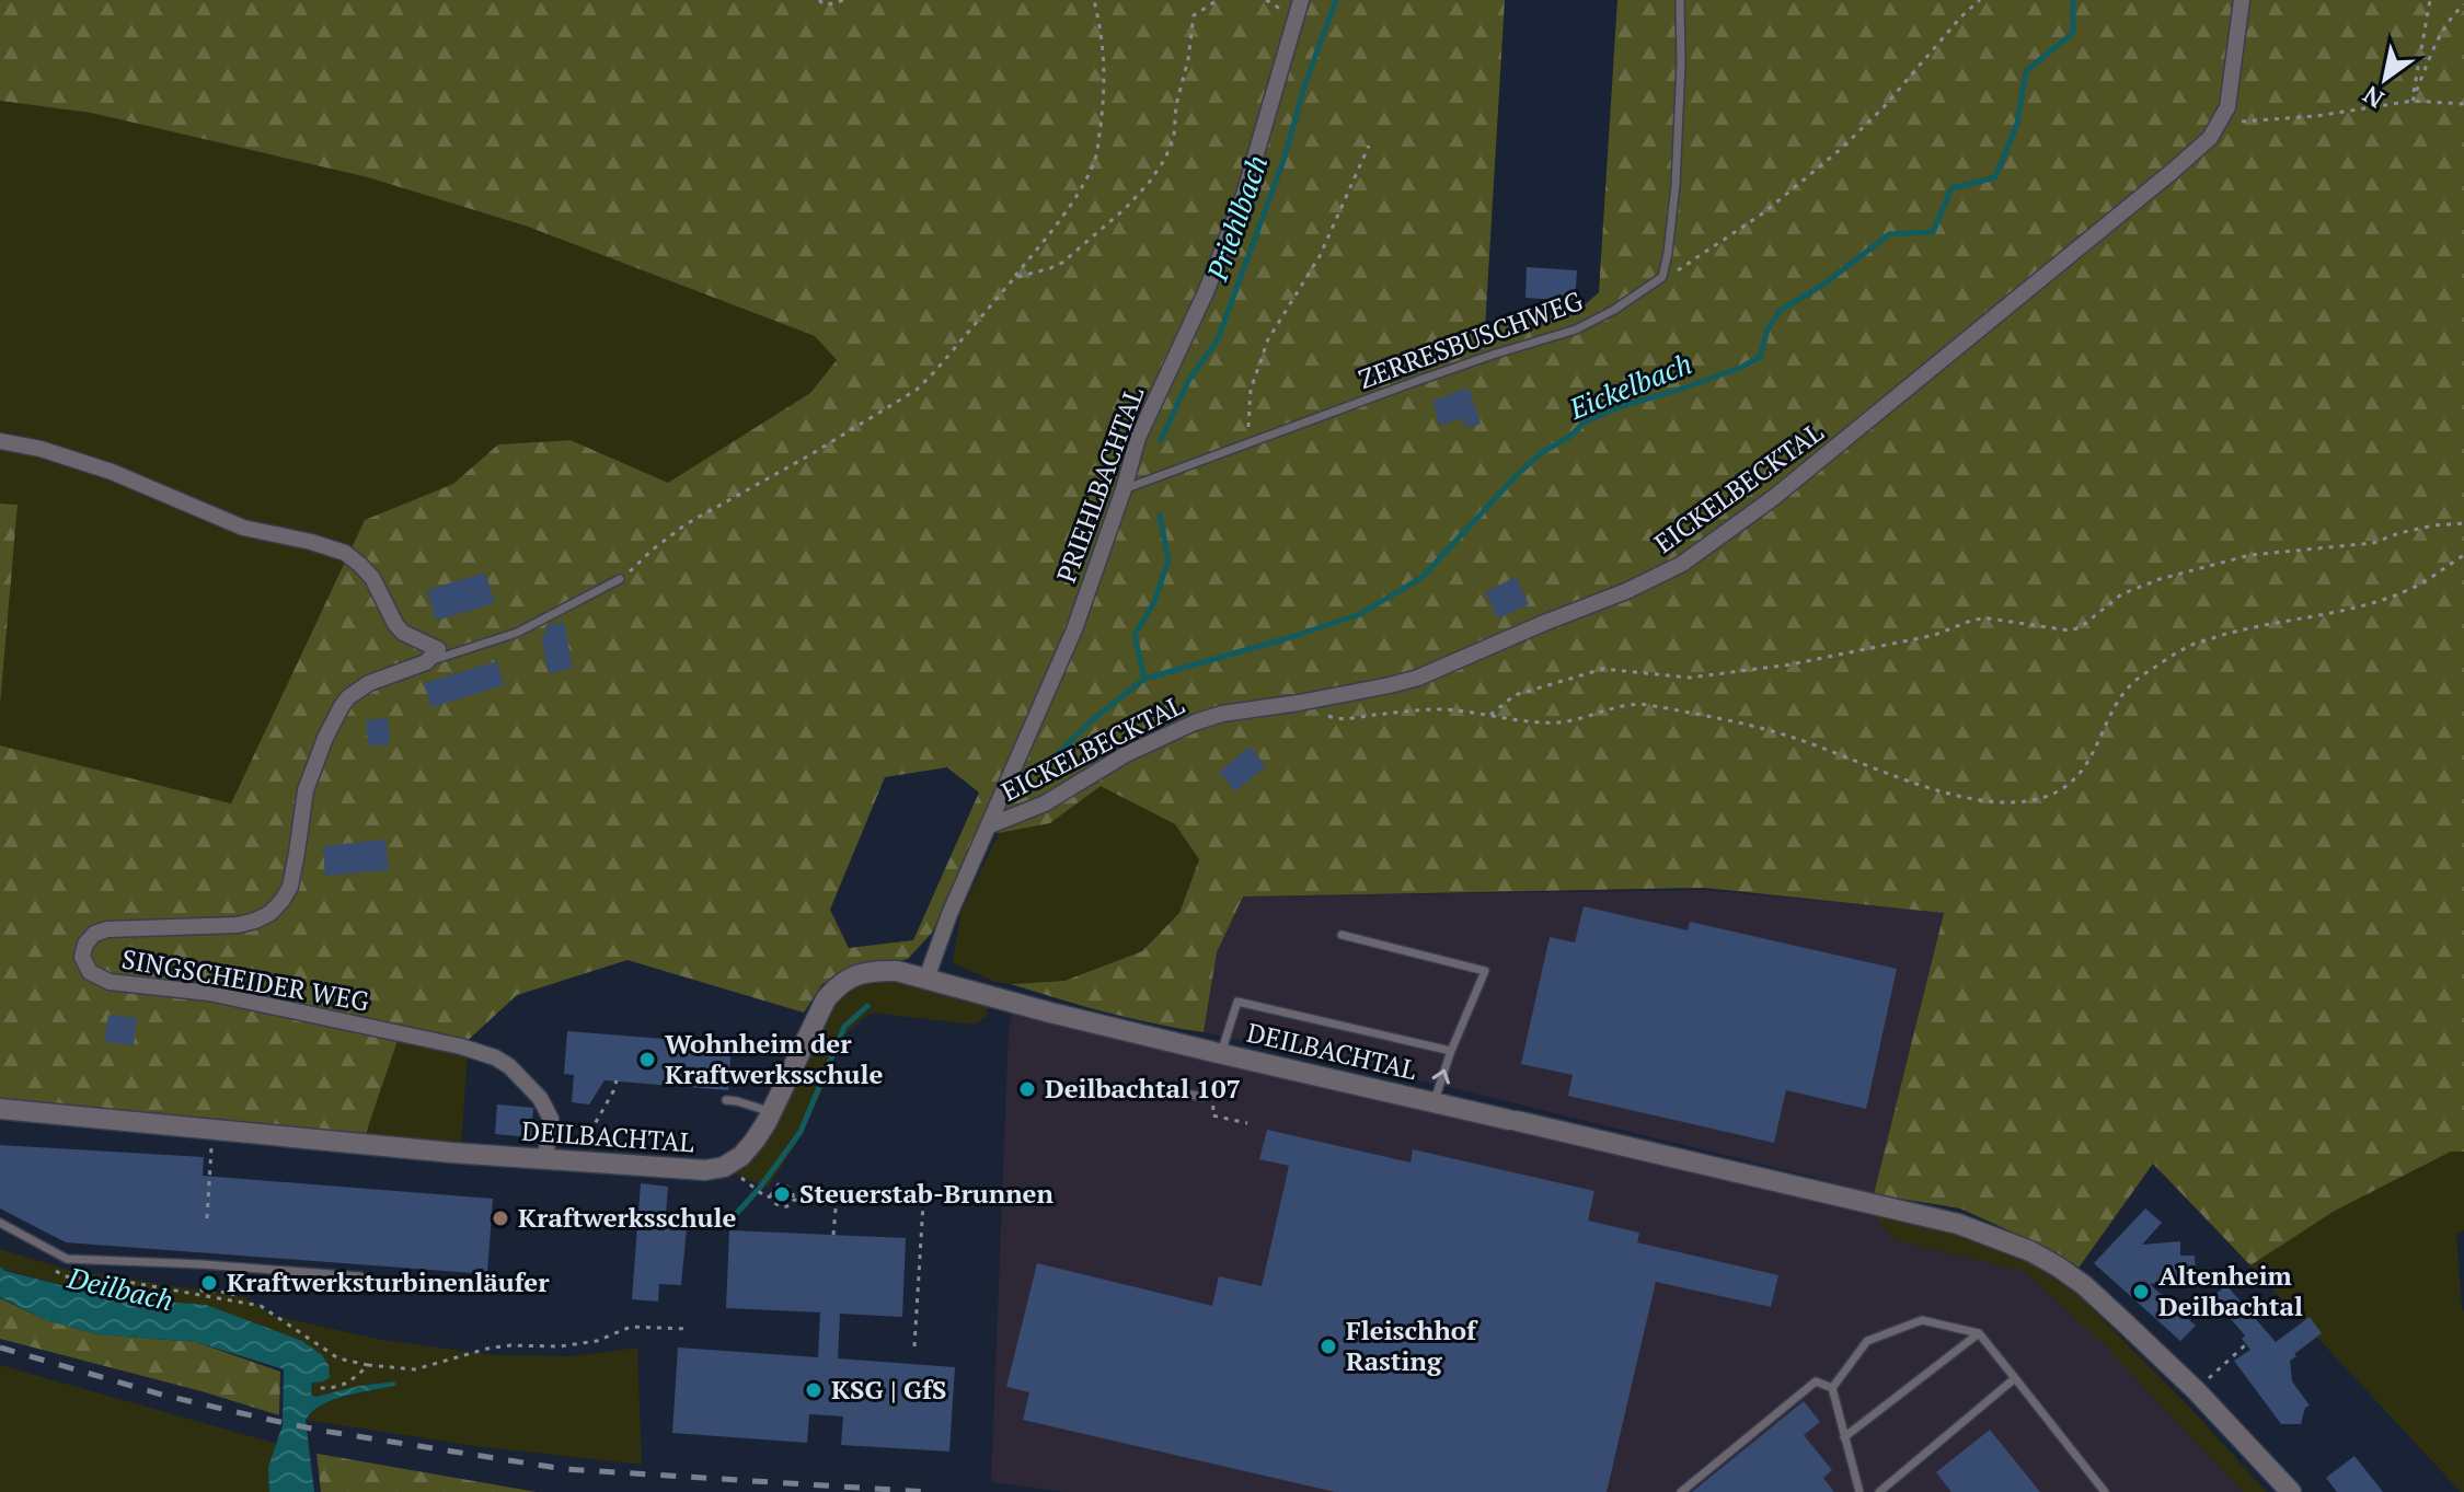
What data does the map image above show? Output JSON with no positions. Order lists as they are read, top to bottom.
{
  "streets": {
    "street": [
      "PRIEHLBACHTAL",
      "EICKELBECKTAL",
      "SINGSCHEIDER WEG",
      "DEILBACHTAL"
    ],
    "lane": ["ZERRESBUSCHWEG"]
  },
  "crossings": [
    ["ZERRESBUSCHWEG", "PRIEHLBACHTAL"],
    ["PRIEHLBACHTAL", "EICKELBECKTAL"],
    ["PRIEHLBACHTAL", "DEILBACHTAL"],
    ["SINGSCHEIDER WEG", "DEILBACHTAL"]
  ],
  "water": ["Priehlbach", "Eickelbach", "Deilbach"],
  "places": [
    "Wohnheim der Kraftwerksschule",
    "Deilbachtal 107",
    "Steuerstab-Brunnen",
    "Kraftwerksschule",
    "Kraftwerksturbinenläufer",
    "Altenheim Deilbachtal",
    "Fleischhof Rasting",
    "KSG | GfS"
  ],
  "north": "bottom left"
}
